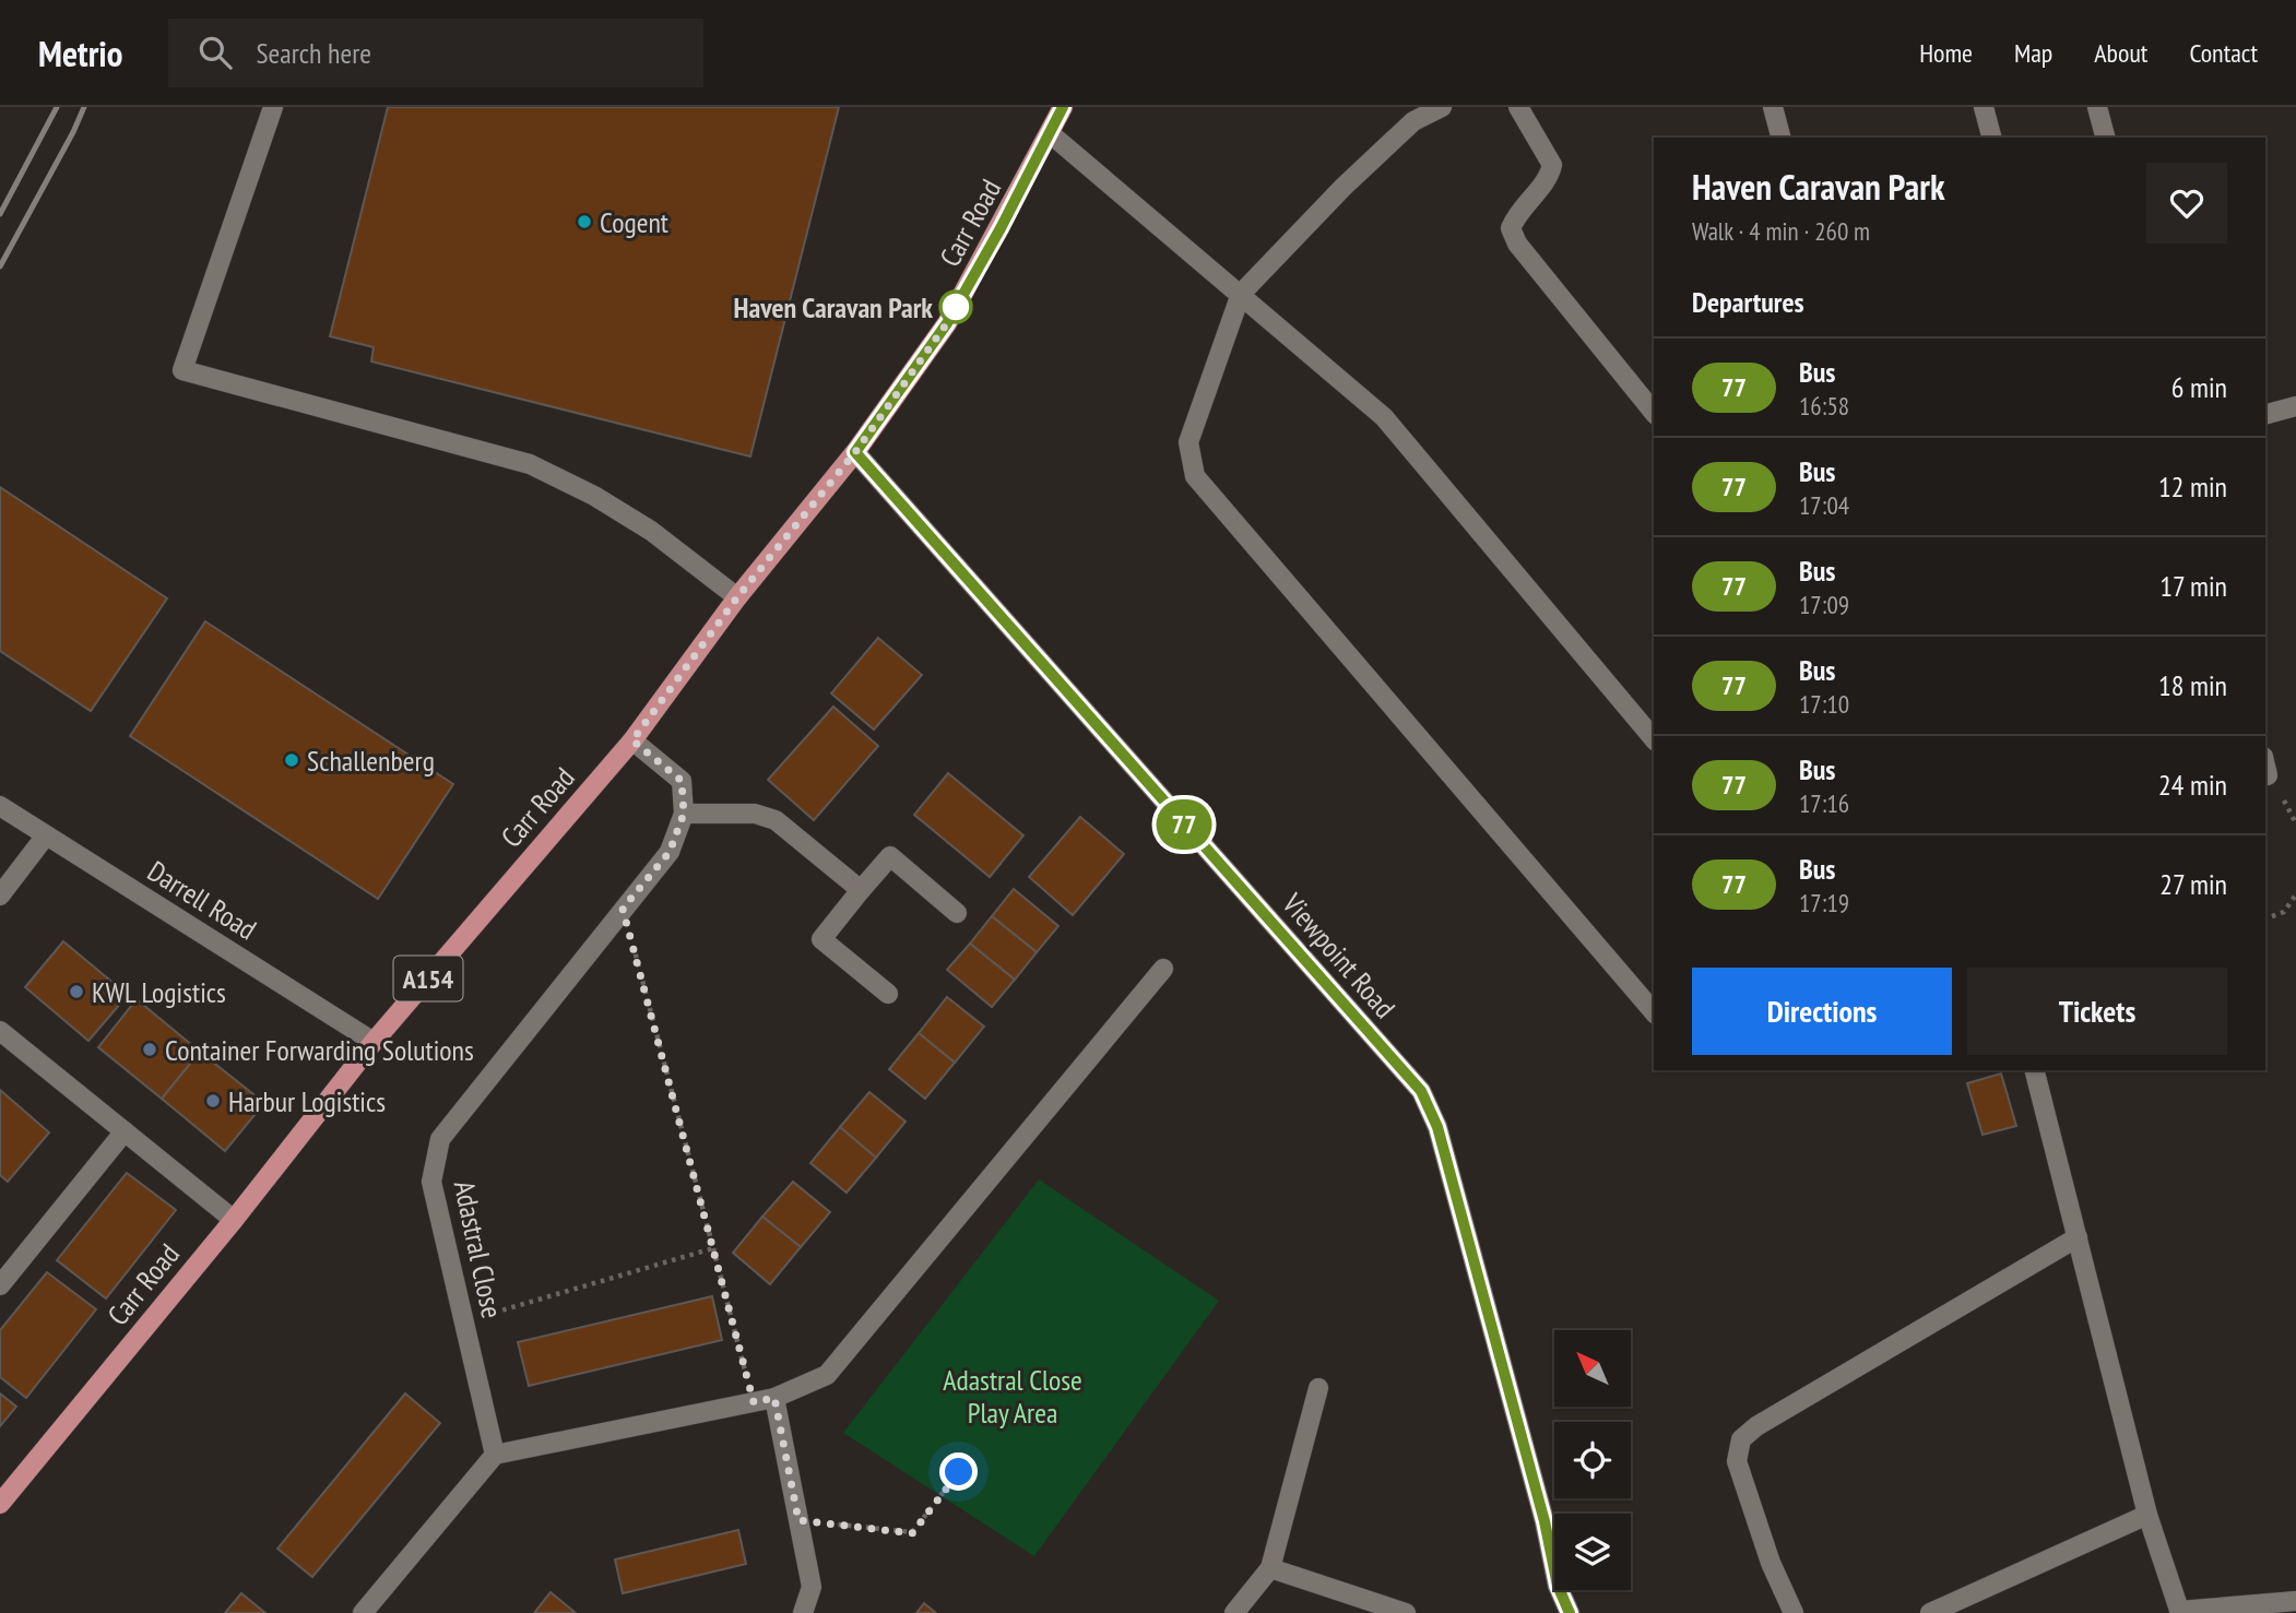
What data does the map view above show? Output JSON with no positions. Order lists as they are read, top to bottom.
{
  "streets": {
    "main road": ["Carr Road", "A154"],
    "street": ["Darrell Road", "Viewpoint Road", "Adastral Close"]
  },
  "crossings": [
    ["Carr Road", "Darrell Road"],
    ["Carr Road", "Viewpoint Road"]
  ],
  "parks": ["Adastral Close Play Area"],
  "places": [
    "Cogent",
    "Haven Caravan Park",
    "Schallenberg",
    "KWL Logistics",
    "Container Forwarding Solutions",
    "Harbur Logistics"
  ],
  "lines": ["bus line 77"],
  "north": "top left",
  "page": {
    "header": "Metrio",
    "search": "Search here",
    "nav": [
      "Home",
      "Map",
      "About",
      "Contact"
    ],
    "on_map": "77",
    "heading": [
      ["Haven Caravan Park", "Walk · 4 min · 260 m"],
      "Departures"
    ],
    "list": [
      {
        "mark": "77",
        "name": "Bus",
        "note": "16:58",
        "value": "6 min"
      },
      {
        "mark": "77",
        "name": "Bus",
        "note": "17:04",
        "value": "12 min"
      },
      {
        "mark": "77",
        "name": "Bus",
        "note": "17:09",
        "value": "17 min"
      },
      {
        "mark": "77",
        "name": "Bus",
        "note": "17:10",
        "value": "18 min"
      },
      {
        "mark": "77",
        "name": "Bus",
        "note": "17:16",
        "value": "24 min"
      },
      {
        "mark": "77",
        "name": "Bus",
        "note": "17:19",
        "value": "27 min"
      }
    ],
    "buttons": ["Directions", "Tickets"]
  }
}
